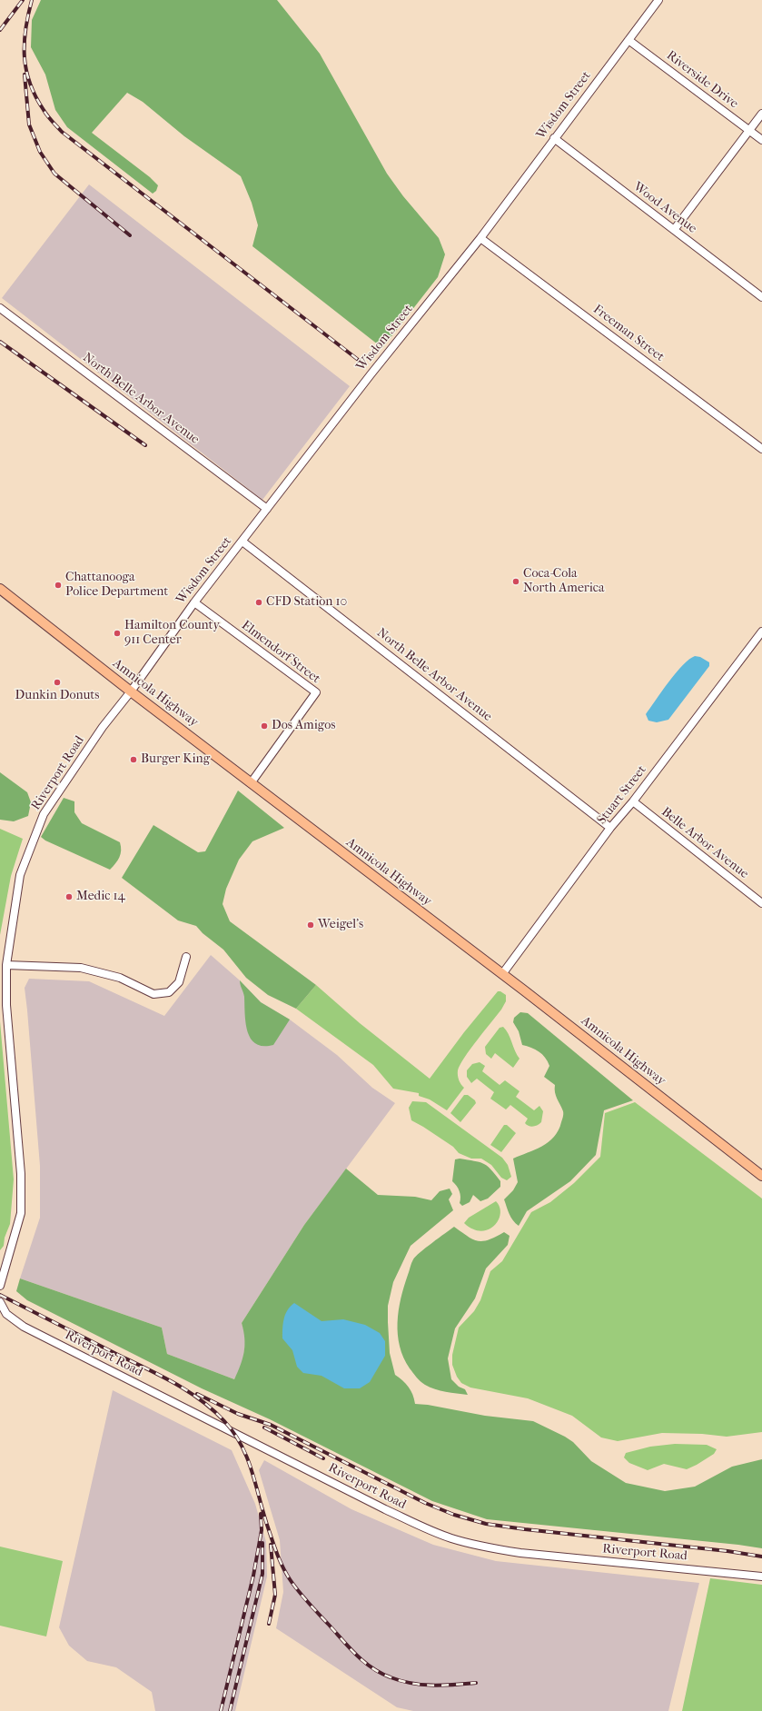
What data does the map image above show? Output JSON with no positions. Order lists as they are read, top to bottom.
{
  "streets": {
    "main road": ["Amnicola Highway"],
    "street": [
      "Riverside Drive",
      "Wisdom Street",
      "Wood Avenue",
      "Freeman Street",
      "North Belle Arbor Avenue",
      "Elmendorf Street",
      "Riverport Road",
      "Stuart Street",
      "Belle Arbor Avenue"
    ]
  },
  "crossings": [
    ["Riverside Drive", "Wisdom Street"],
    ["Wisdom Street", "Wood Avenue"],
    ["Wisdom Street", "Freeman Street"],
    ["Wisdom Street", "North Belle Arbor Avenue"],
    ["Wisdom Street", "Elmendorf Street"],
    ["Wisdom Street", "Amnicola Highway"],
    ["Wisdom Street", "Riverport Road"],
    ["North Belle Arbor Avenue", "Stuart Street"],
    ["Elmendorf Street", "Amnicola Highway"],
    ["Amnicola Highway", "Riverport Road"],
    ["Amnicola Highway", "Stuart Street"],
    ["Stuart Street", "Belle Arbor Avenue"]
  ],
  "places": [
    "Coca-Cola North America",
    "Chattanooga Police Department",
    "CFD Station 10",
    "Hamilton County 911 Center",
    "Dunkin Donuts",
    "Dos Amigos",
    "Burger King",
    "Medic 14",
    "Weigel's"
  ]
}
